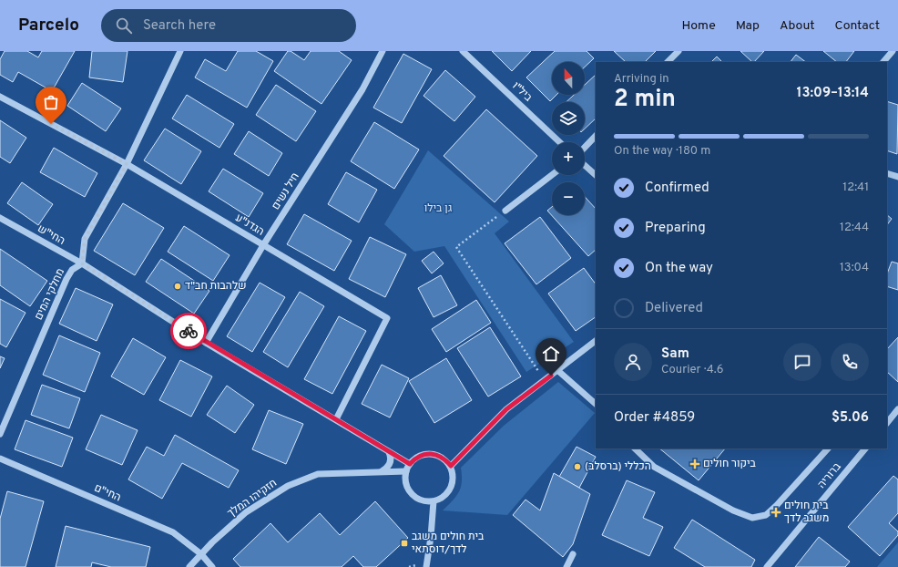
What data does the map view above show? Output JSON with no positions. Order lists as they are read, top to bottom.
{
  "streets": {
    "street": [
      "ביל\"ו",
      "חיל נשים",
      "הגדנ\"ע",
      "החי\"ש",
      "מחלקי המים",
      "ברוריה",
      "החי\"ם",
      "חזקיהו המלך"
    ]
  },
  "crossings": [
    ["חיל נשים", "הגדנ\"ע"],
    ["חיל נשים", "החי\"ש"],
    ["הגדנ\"ע", "החי\"ש"],
    ["החי\"ש", "מחלקי המים"],
    ["החי\"ש", "חזקיהו המלך"],
    ["החי\"ם", "חזקיהו המלך"]
  ],
  "parks": ["גן בילו"],
  "places": {
    "other": ["שלהבות חב\"ד", "הכללי (ברסלב)"],
    "health": ["ביקור חולים", "בית חולים משגב לדך"],
    "transit": ["בית חולים משגב לדך/דוסתאי"]
  },
  "north": "top",
  "page": {
    "header": "Parcelo",
    "search": "Search here",
    "nav": [
      "Home",
      "Map",
      "About",
      "Contact"
    ],
    "map_buttons": ["+", "−"],
    "heading": ["2 min", "Arriving in", "13:09–13:14"],
    "panel": [
      "Sam",
      "Courier · 4.6",
      "Order #4859",
      "$5.06"
    ],
    "bar": "On the way · 180 m",
    "list": [
      ["Confirmed", "12:41"],
      ["Preparing", "12:44"],
      ["On the way", "13:04"],
      "Delivered"
    ]
  }
}
